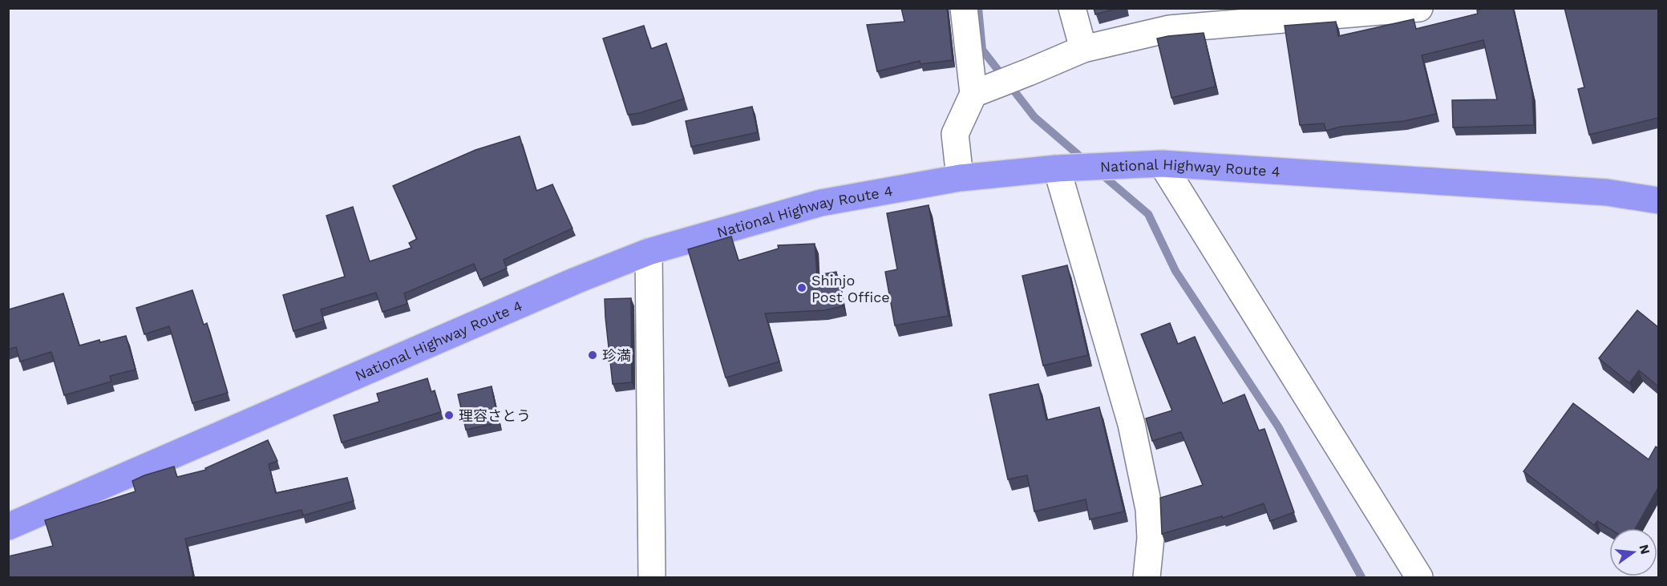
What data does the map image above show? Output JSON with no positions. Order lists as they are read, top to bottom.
{
  "streets": {
    "highway": ["National Highway Route 4"]
  },
  "places": ["Shinjo Post Office", "珍満", "理容さとう"],
  "north": "right"
}
